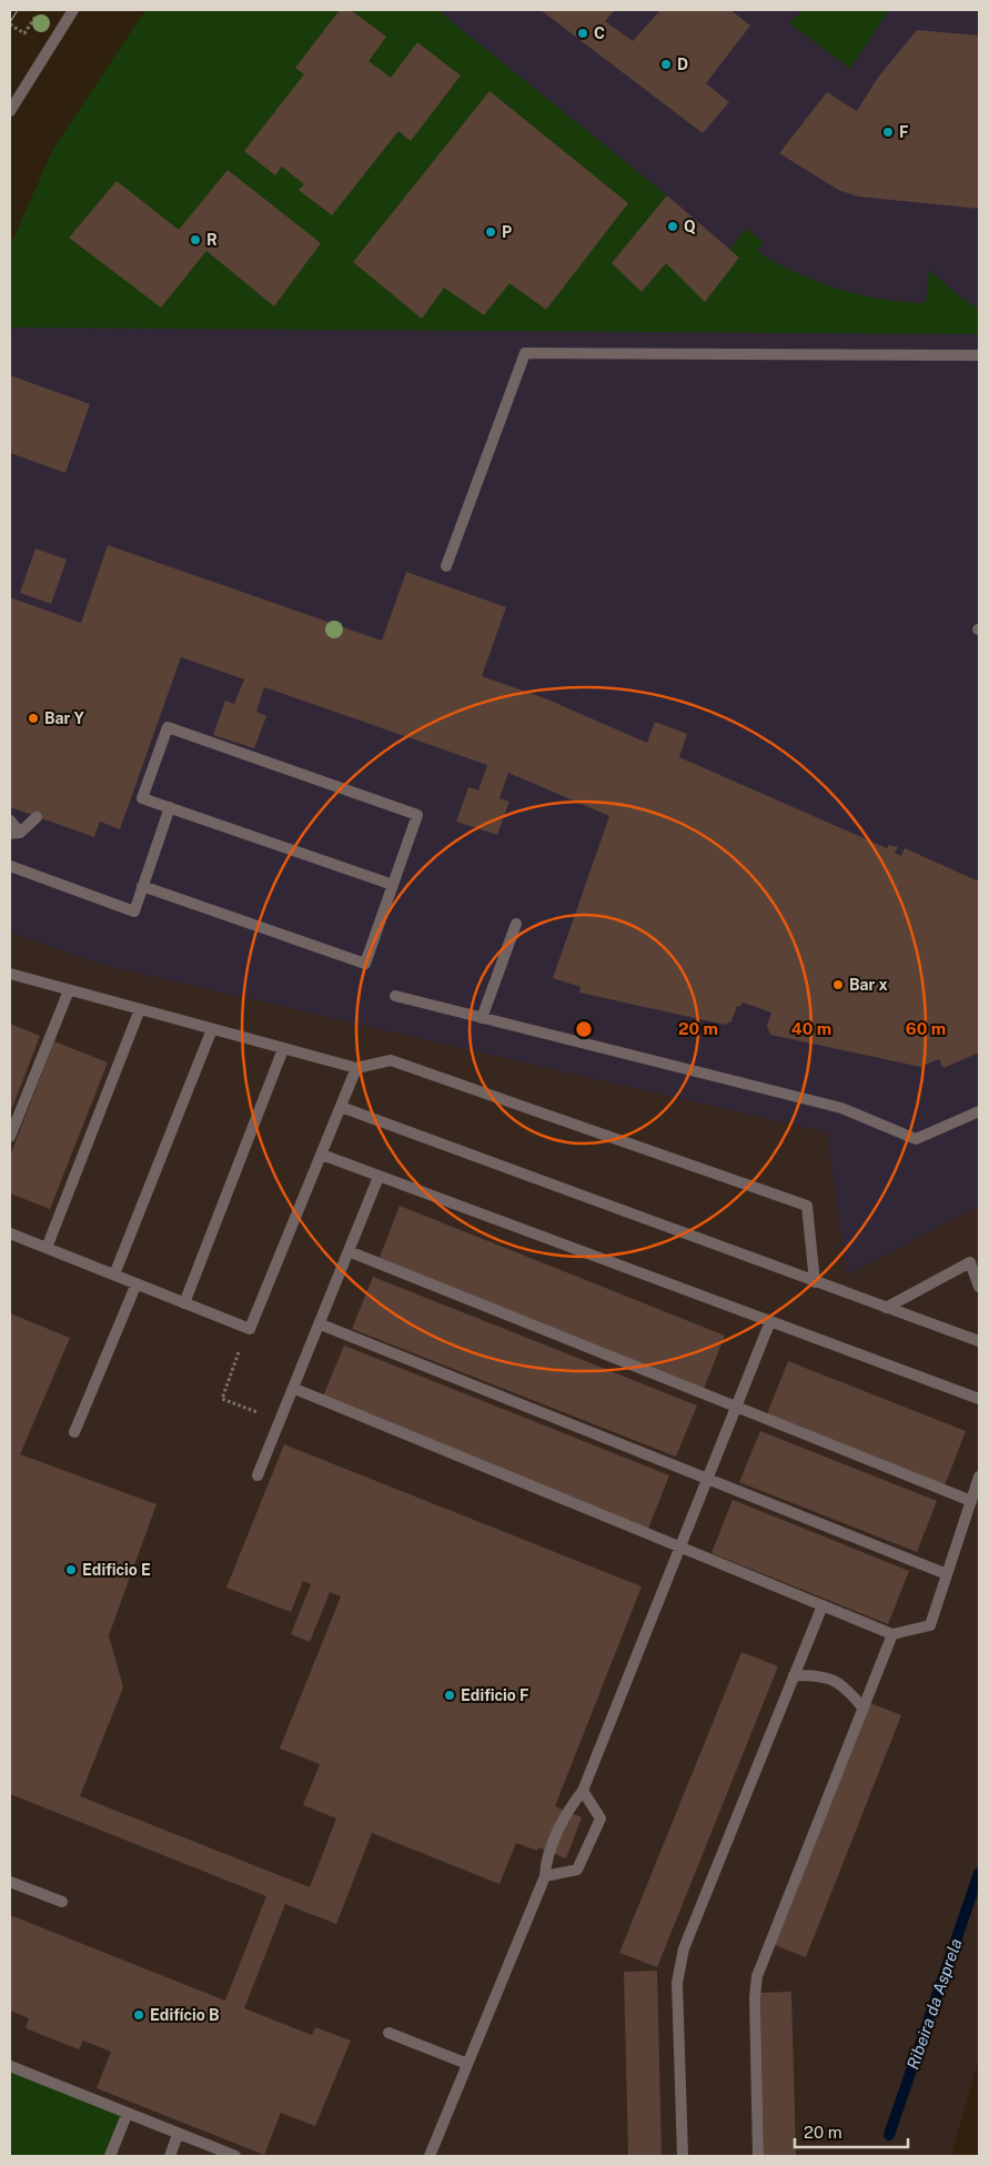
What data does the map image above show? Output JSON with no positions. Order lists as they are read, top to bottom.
{
  "water": ["Ribeira da Asprela"],
  "places": [
    "C",
    "D",
    "F",
    "Q",
    "P",
    "R",
    "Bar Y",
    "Bar x",
    "Edificio E",
    "Edificio F",
    "Edifício B"
  ],
  "scale_bar": "20 m",
  "rings": ["20 m", "40 m", "60 m"]
}
